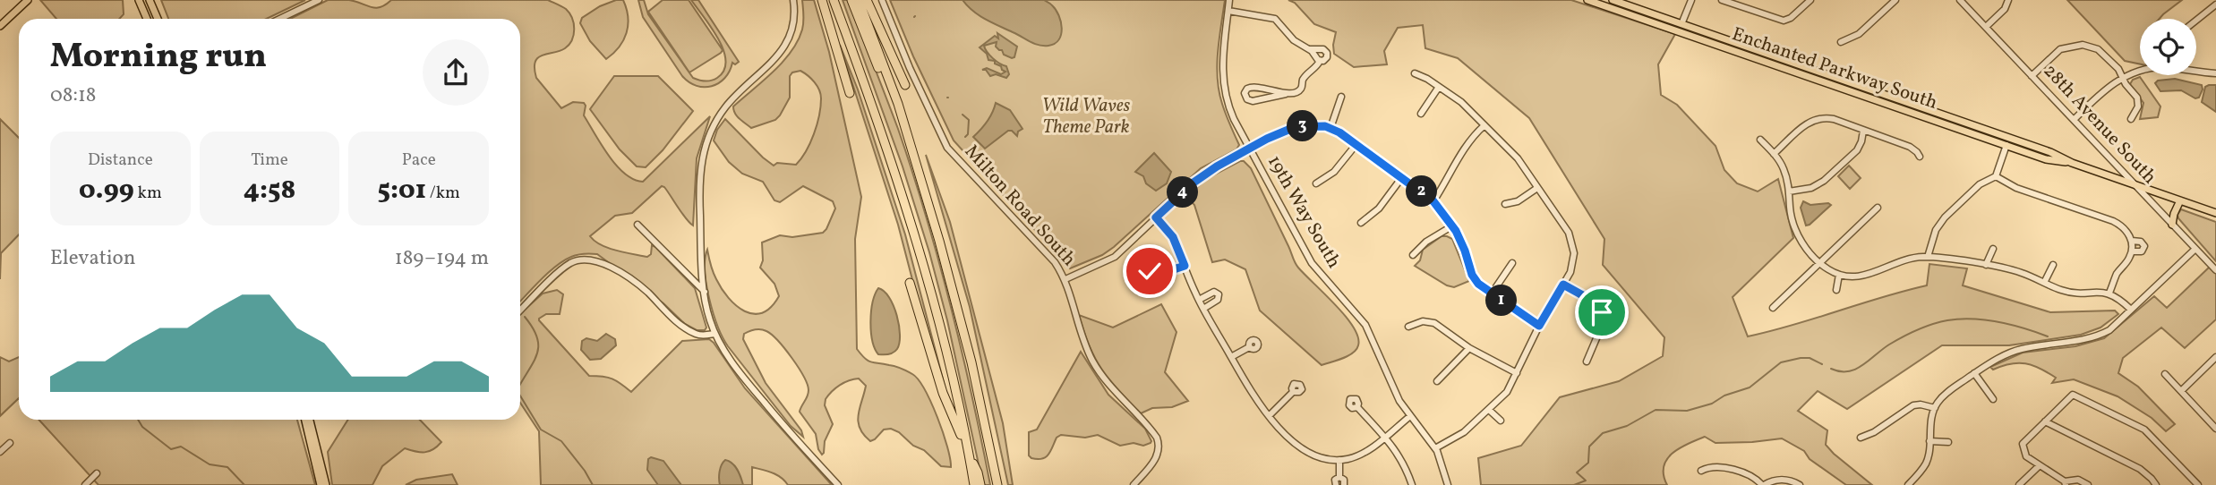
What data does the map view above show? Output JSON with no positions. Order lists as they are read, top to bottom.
{
  "streets": {
    "main road": ["Enchanted Parkway South"],
    "street": ["28th Avenue South", "Milton Road South", "19th Way South"]
  },
  "crossings": [
    ["Enchanted Parkway South", "28th Avenue South"]
  ],
  "parks": ["Wild Waves Theme Park"],
  "page": {
    "heading": ["Morning run", "08:18"],
    "pins": [
      "3",
      "2",
      "4",
      "1"
    ],
    "stats": [
      ["Distance", "0.99 km"],
      ["Time", "4:58"],
      ["Pace", "5:01 /km"]
    ],
    "chart": ["Elevation", "189–194 m"]
  }
}
